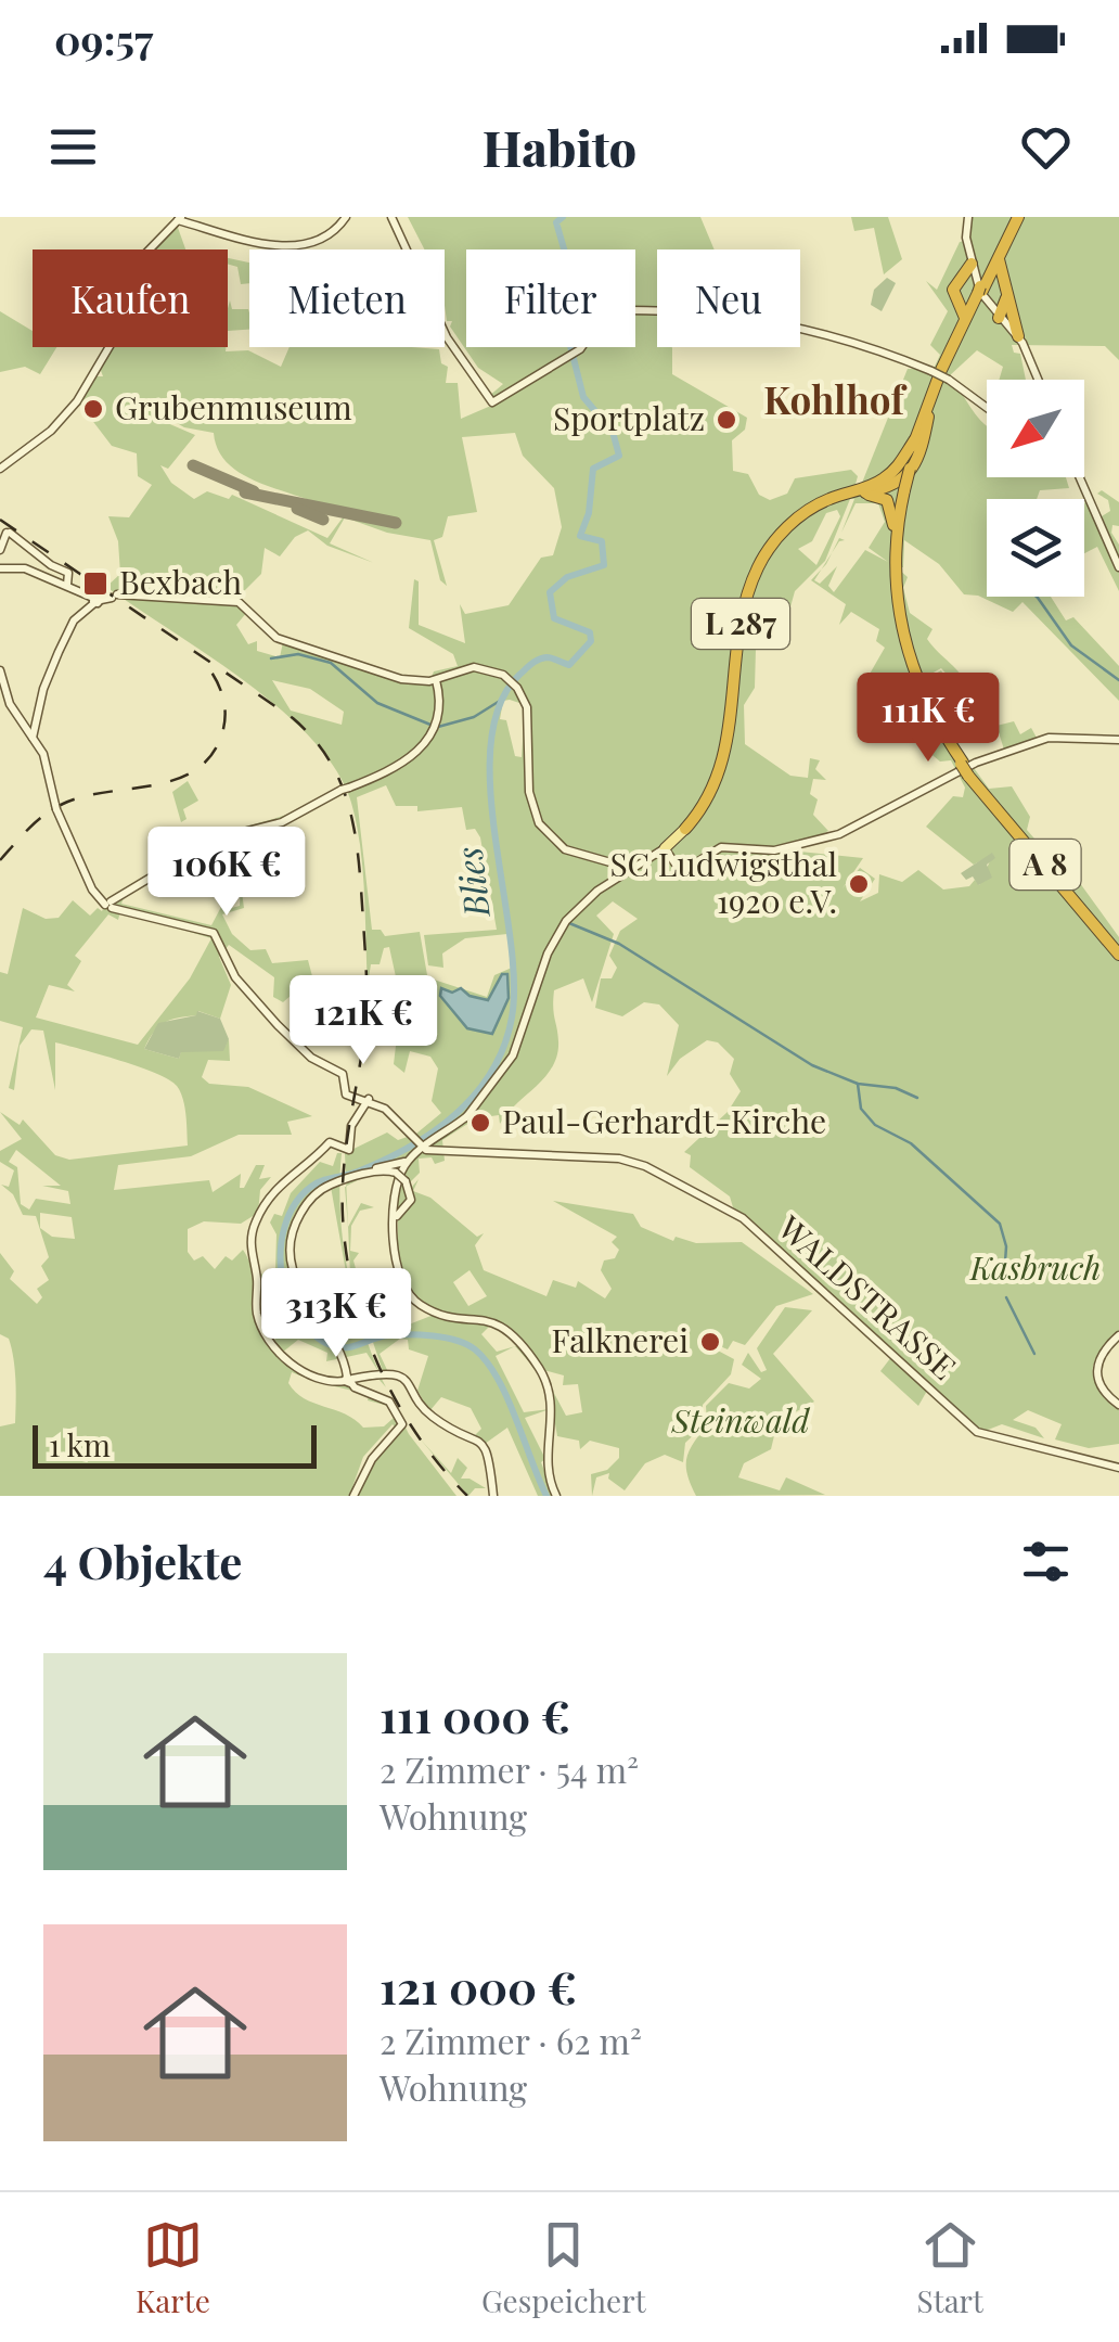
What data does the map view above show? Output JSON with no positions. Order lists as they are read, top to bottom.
{
  "streets": {
    "highway": ["L 287", "A 8"],
    "street": ["WALDSTRASSE"]
  },
  "districts": ["Kohlhof"],
  "water": ["Blies"],
  "parks": ["Kasbruch", "Steinwald"],
  "places": {
    "other": [
      "Grubenmuseum",
      "Sportplatz",
      "SC Ludwigsthal 1920 e.V.",
      "Paul-Gerhardt-Kirche",
      "Falknerei"
    ],
    "transit": ["Bexbach"]
  },
  "scale_bar": "1 km",
  "north": "bottom left",
  "page": {
    "status": "09:57",
    "header": "Habito",
    "chip": [
      "Kaufen",
      "Mieten",
      "Filter",
      "Neu"
    ],
    "price": [
      "111K €",
      "106K €",
      "121K €",
      "313K €"
    ],
    "scale": "1 km",
    "heading": "4 Objekte",
    "list": [
      {
        "name": "111 000 €",
        "note": "2 Zimmer · 54 m² · Wohnung"
      },
      {
        "name": "121 000 €",
        "note": "2 Zimmer · 62 m² · Wohnung"
      }
    ],
    "tabs": ["Karte", "Gespeichert", "Start"]
  }
}
